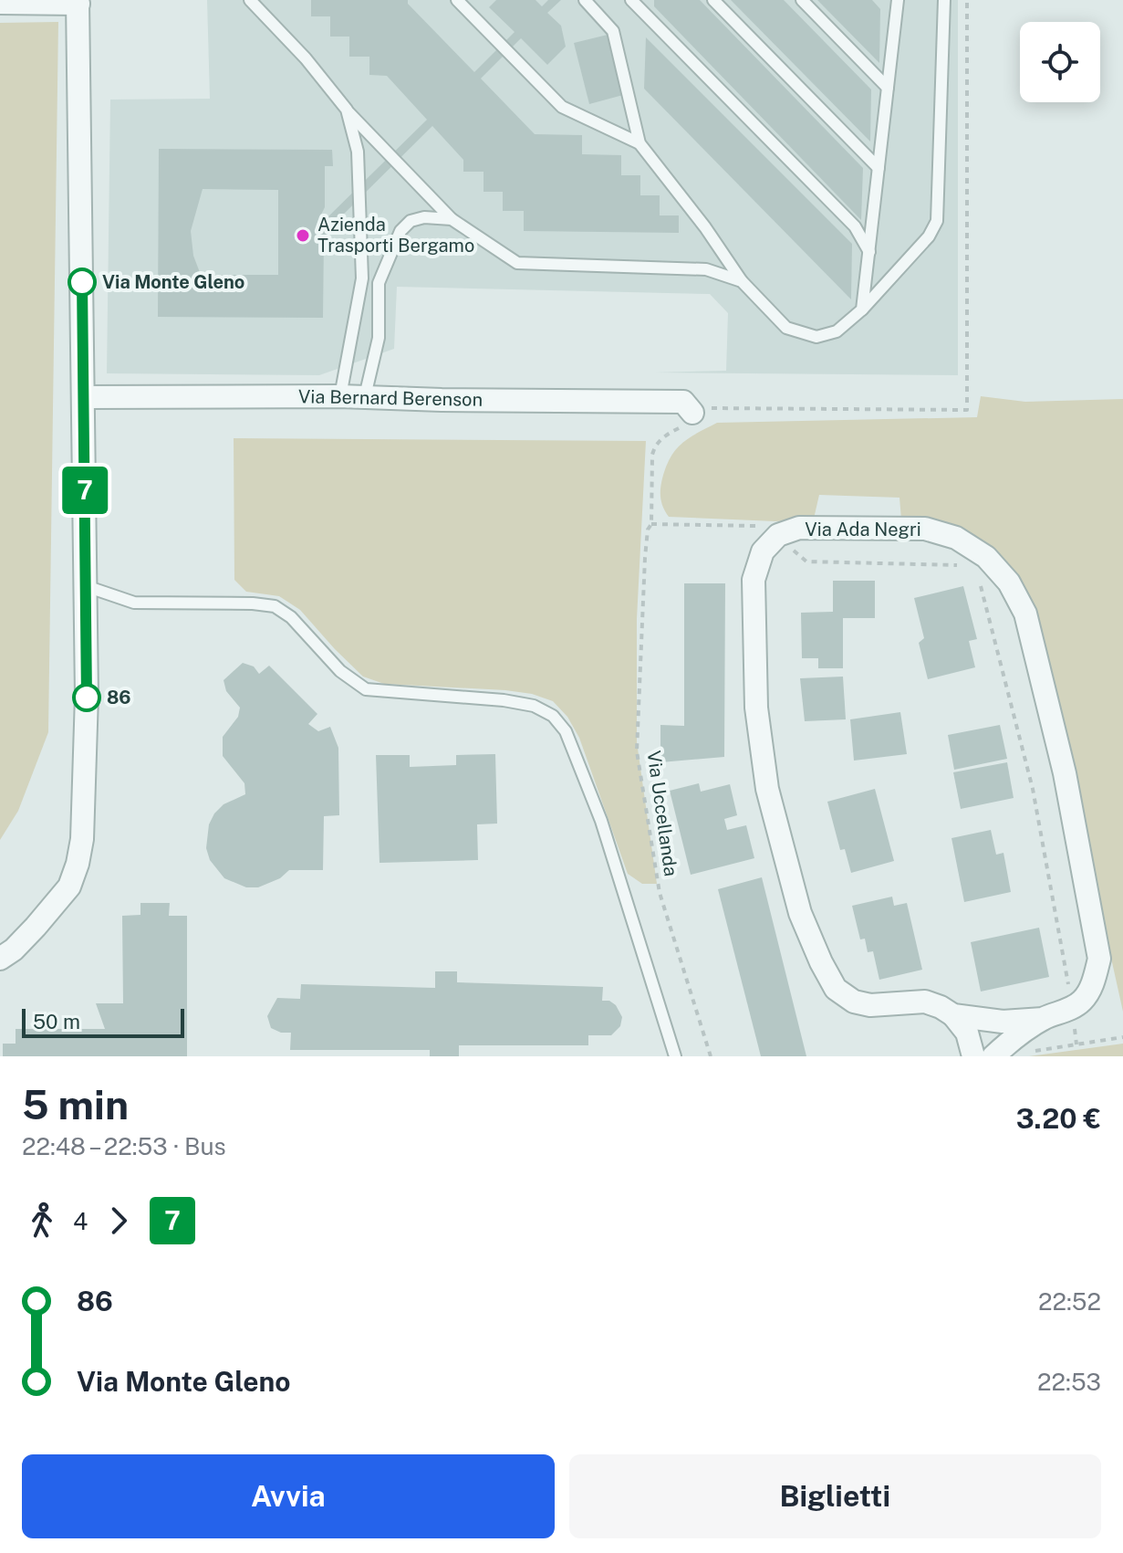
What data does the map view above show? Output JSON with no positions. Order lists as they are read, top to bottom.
{
  "streets": {
    "street": ["Via Bernard Berenson", "Via Ada Negri"],
    "path": ["Via Uccellanda"]
  },
  "crossings": [
    ["Via Ada Negri", "Via Uccellanda"]
  ],
  "places": ["Azienda Trasporti Bergamo", "Via Monte Gleno", "86"],
  "lines": ["bus line 7"],
  "scale_bar": "50 m",
  "page": {
    "on_map": "7",
    "scale": "50 m",
    "heading": ["5 min", "22:48 – 22:53 · Bus", "3.20 €"],
    "legs": ["4", "7"],
    "list": [
      {
        "name": "86",
        "value": "22:52"
      },
      {
        "name": "Via Monte Gleno",
        "value": "22:53"
      }
    ],
    "buttons": ["Avvia", "Biglietti"]
  }
}
